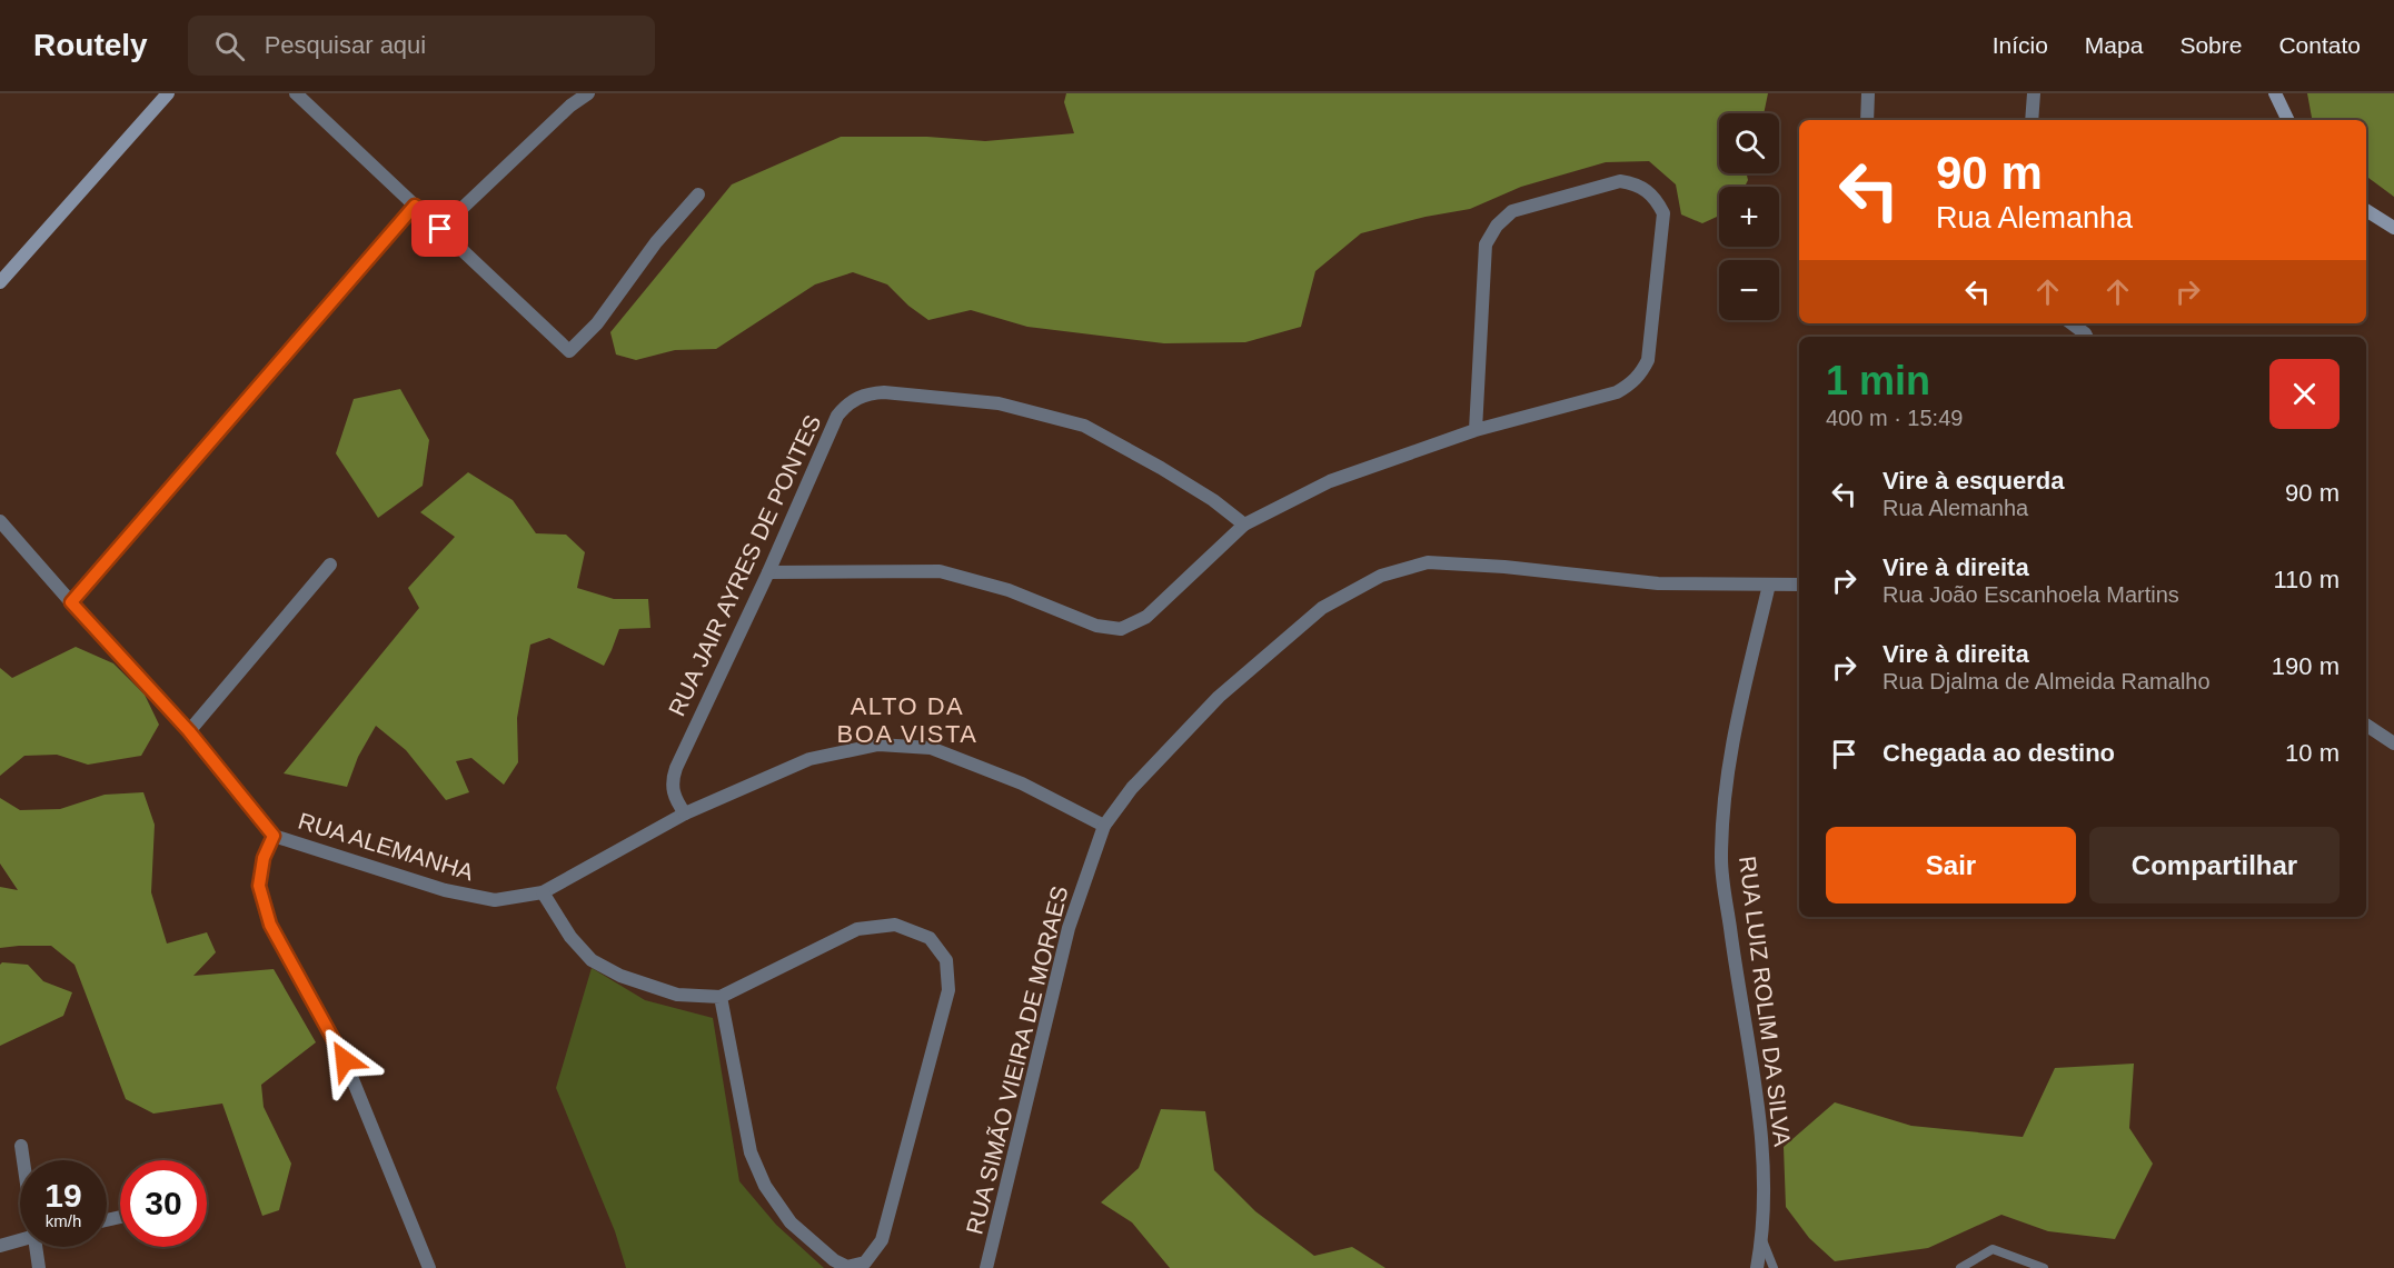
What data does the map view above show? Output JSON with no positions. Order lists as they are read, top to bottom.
{
  "streets": {
    "street": [
      "RUA JAIR AYRES DE PONTES",
      "RUA ALEMANHA",
      "RUA LUIZ ROLIM DA SILVA",
      "RUA SIMÃO VIEIRA DE MORAES"
    ]
  },
  "crossings": [
    ["RUA JAIR AYRES DE PONTES", "RUA ALEMANHA"],
    ["RUA ALEMANHA", "RUA SIMÃO VIEIRA DE MORAES"],
    ["RUA LUIZ ROLIM DA SILVA", "RUA SIMÃO VIEIRA DE MORAES"]
  ],
  "districts": ["ALTO DA BOA VISTA"],
  "page": {
    "header": "Routely",
    "search": "Pesquisar aqui",
    "nav": [
      "Início",
      "Mapa",
      "Sobre",
      "Contato"
    ],
    "map_buttons": ["+", "−"],
    "turn": ["90 m", "Rua Alemanha"],
    "heading": ["1 min", "400 m · 15:49"],
    "list": [
      {
        "name": "Vire à esquerda",
        "note": "Rua Alemanha",
        "value": "90 m"
      },
      {
        "name": "Vire à direita",
        "note": "Rua João Escanhoela Martins",
        "value": "110 m"
      },
      {
        "name": "Vire à direita",
        "note": "Rua Djalma de Almeida Ramalho",
        "value": "190 m"
      },
      {
        "name": "Chegada ao destino",
        "value": "10 m"
      }
    ],
    "buttons": ["Sair", "Compartilhar"],
    "speed": "19 km/h",
    "limit": "30"
  }
}
